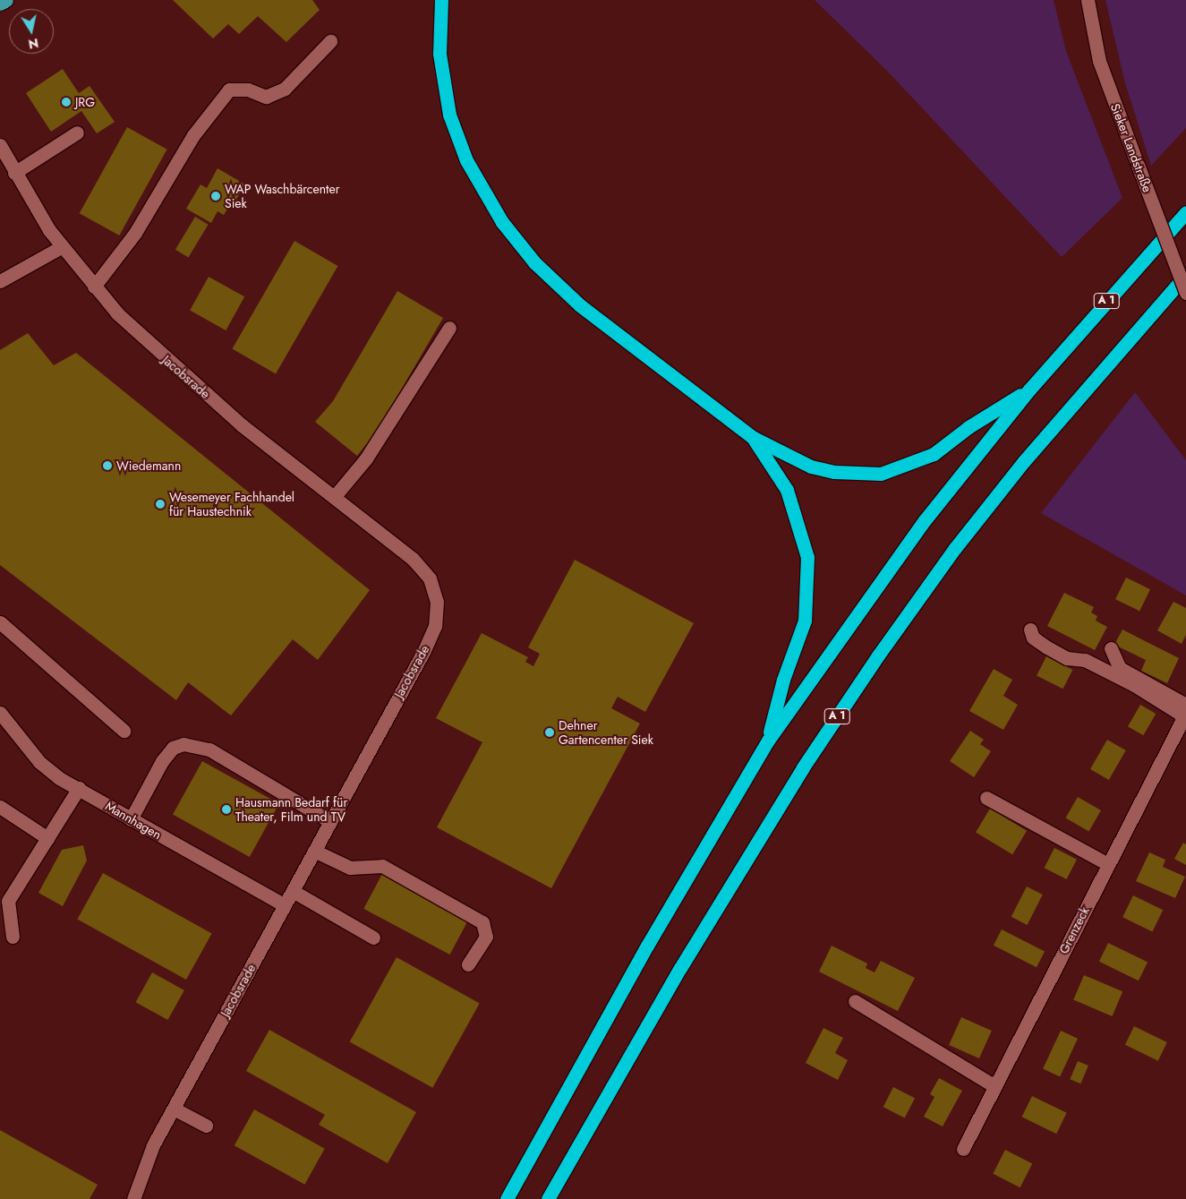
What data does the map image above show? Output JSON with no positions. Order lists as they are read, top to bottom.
{
  "streets": {
    "highway": ["A 1"],
    "street": [
      "Sieker Landstraße",
      "Jacobsrade",
      "Mannhagen",
      "Grenzeck"
    ]
  },
  "crossings": [
    ["Jacobsrade", "Mannhagen"]
  ],
  "places": [
    "JRG",
    "WAP Waschbärcenter Siek",
    "Wiedemann",
    "Wesemeyer Fachhandel für Haustechnik",
    "Dehner Gartencenter Siek",
    "Hausmann Bedarf für Theater, Film und TV"
  ],
  "north": "bottom"
}
